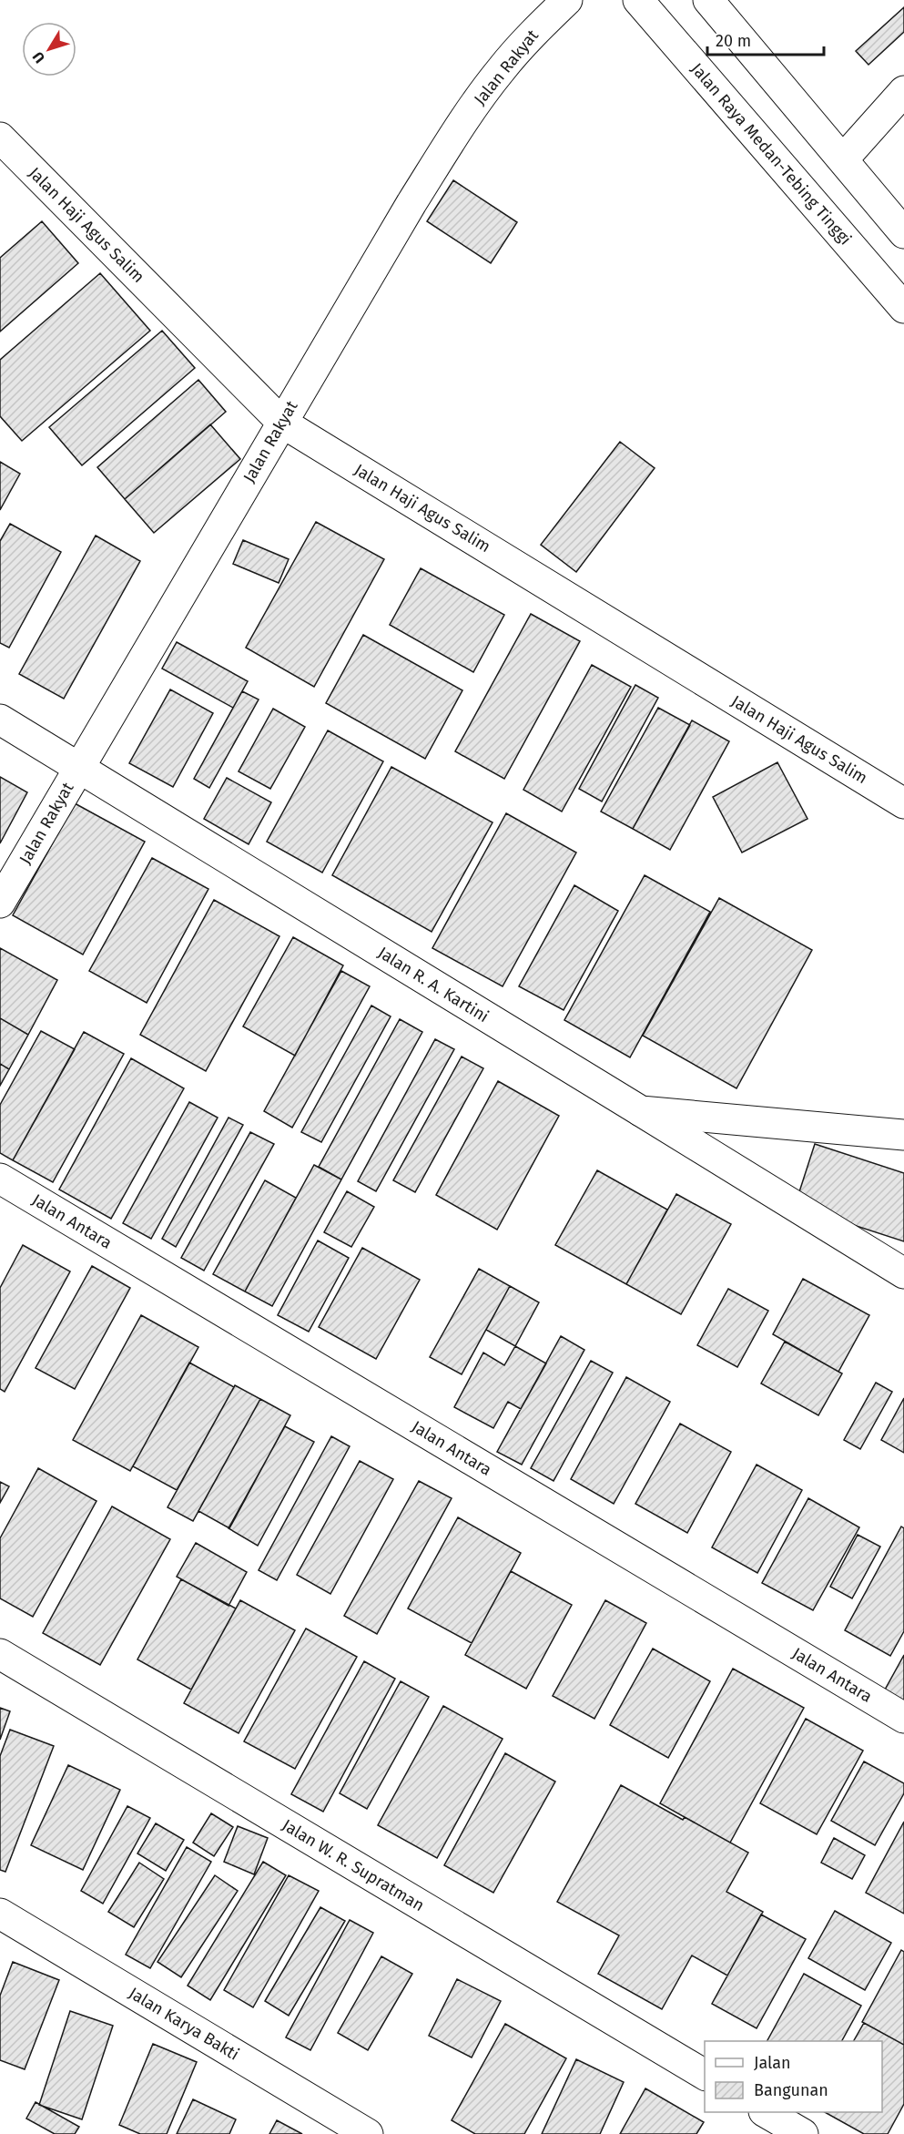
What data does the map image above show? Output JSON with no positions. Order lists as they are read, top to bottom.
{
  "streets": {
    "main road": [
      "Jalan Rakyat",
      "Jalan Raya Medan-Tebing Tinggi",
      "Jalan Haji Agus Salim",
      "Jalan R. A. Kartini",
      "Jalan Antara",
      "Jalan W. R. Supratman",
      "Jalan Karya Bakti"
    ]
  },
  "crossings": [
    ["Jalan Rakyat", "Jalan Haji Agus Salim"],
    ["Jalan Rakyat", "Jalan R. A. Kartini"]
  ],
  "legend": ["Jalan", "Bangunan"],
  "scale_bar": "20 m",
  "north": "bottom left"
}
